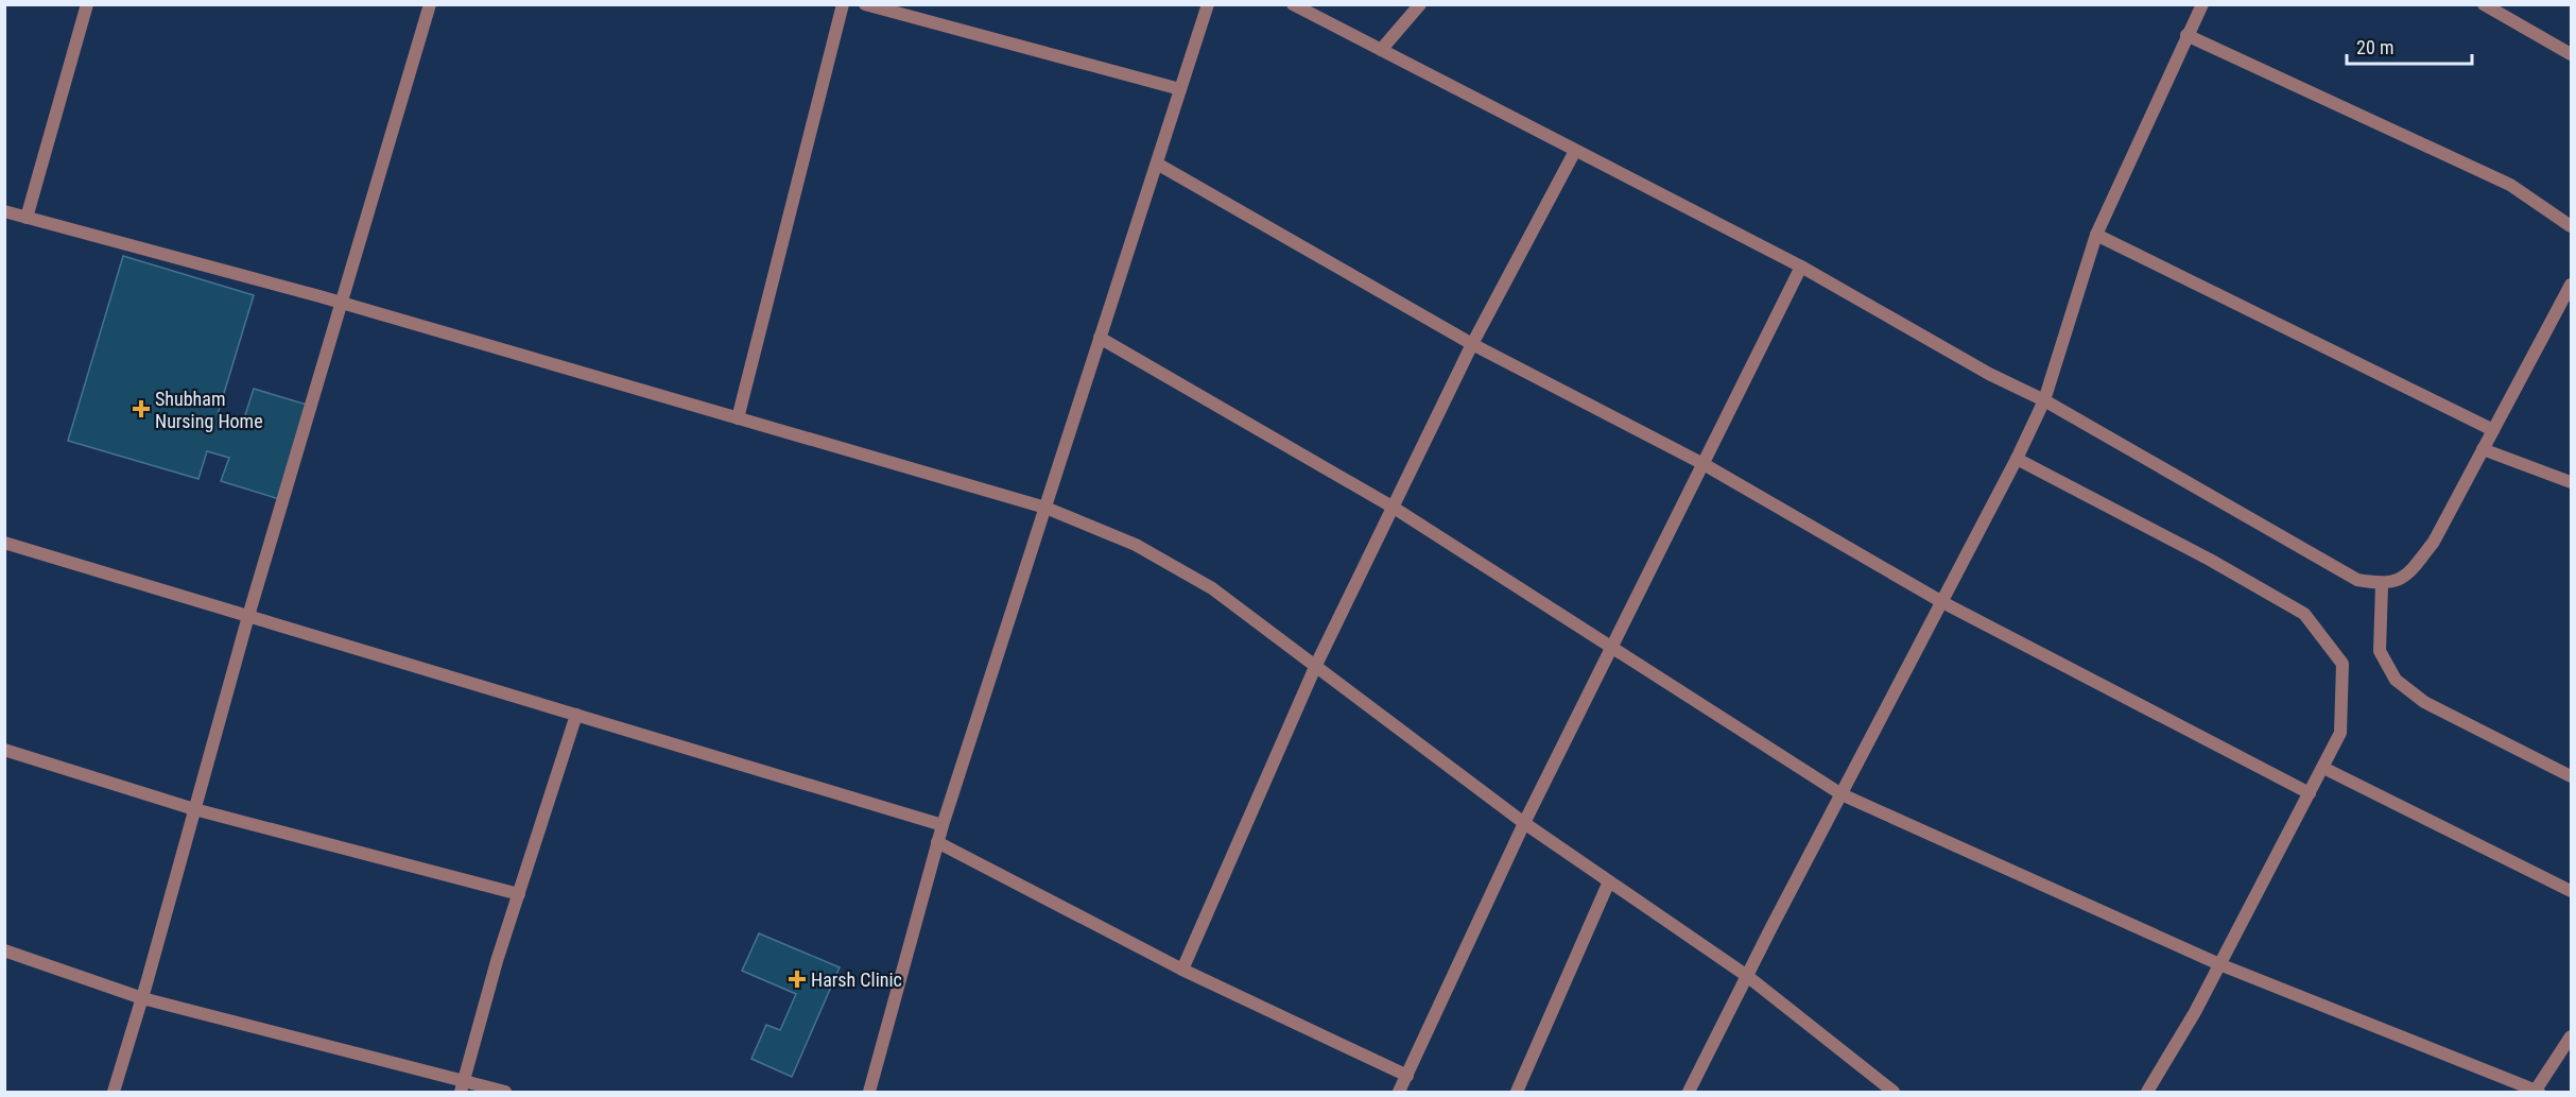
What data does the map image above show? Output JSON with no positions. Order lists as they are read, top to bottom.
{
  "places": {
    "health": ["Shubham Nursing Home", "Harsh Clinic"]
  },
  "scale_bar": "20 m"
}
